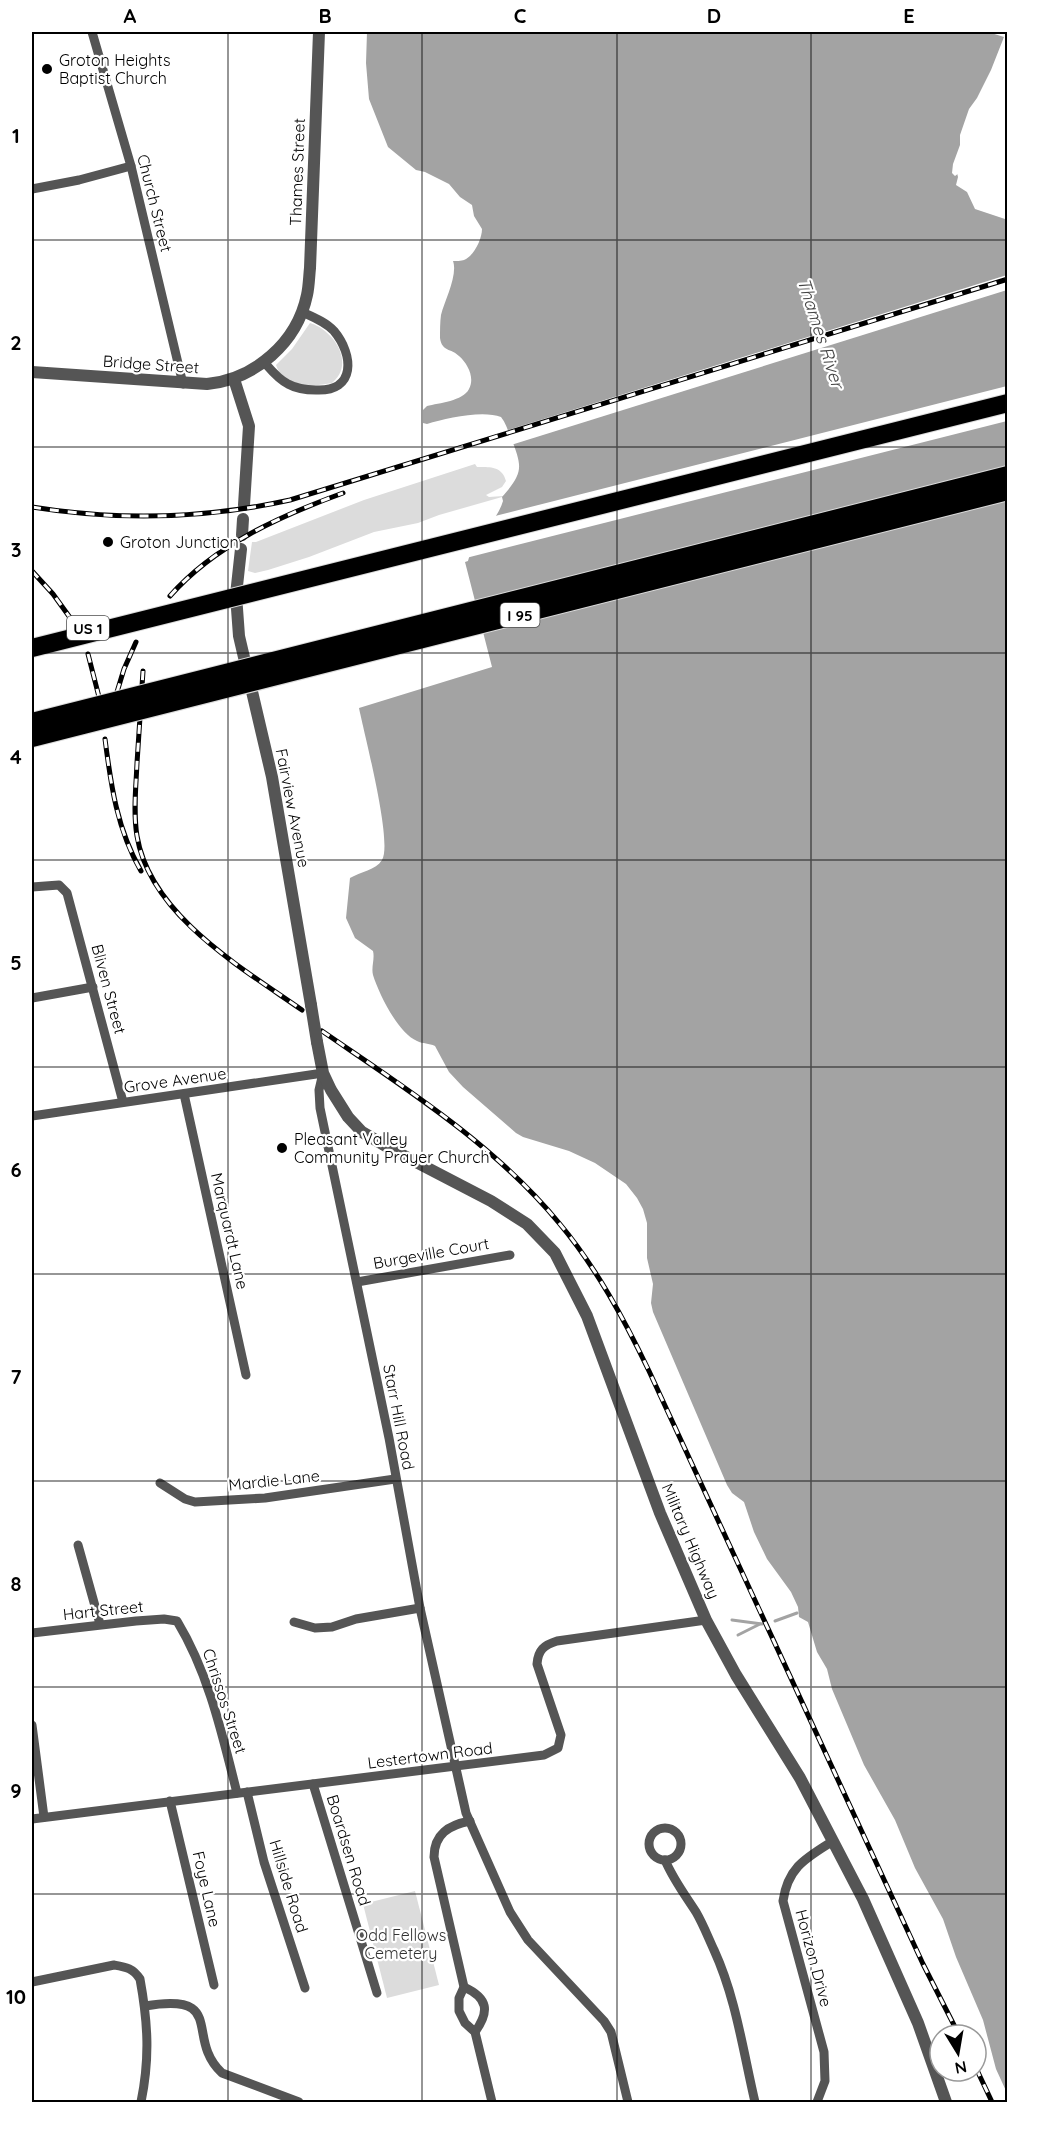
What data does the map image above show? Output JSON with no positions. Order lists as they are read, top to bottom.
{
  "streets": {
    "highway": ["I 95", "US 1"],
    "street": [
      "Thames Street",
      "Church Street",
      "Bridge Street",
      "Fairview Avenue",
      "Bliven Street",
      "Grove Avenue",
      "Marquardt Lane",
      "Burgeville Court",
      "Starr Hill Road",
      "Mardie Lane",
      "Military Highway",
      "Hart Street",
      "Chrissos Street",
      "Lestertown Road",
      "Boardsen Road",
      "Hillside Road",
      "Foye Lane",
      "Horizon Drive"
    ]
  },
  "crossings": [
    ["Thames Street", "Bridge Street"],
    ["Church Street", "Bridge Street"],
    ["Fairview Avenue", "Grove Avenue"],
    ["Fairview Avenue", "Starr Hill Road"],
    ["Fairview Avenue", "Military Highway"],
    ["Bliven Street", "Grove Avenue"],
    ["Grove Avenue", "Marquardt Lane"],
    ["Grove Avenue", "Starr Hill Road"],
    ["Grove Avenue", "Military Highway"],
    ["Burgeville Court", "Starr Hill Road"],
    ["Starr Hill Road", "Mardie Lane"],
    ["Starr Hill Road", "Military Highway"],
    ["Starr Hill Road", "Lestertown Road"],
    ["Military Highway", "Lestertown Road"],
    ["Military Highway", "Horizon Drive"],
    ["Hart Street", "Chrissos Street"],
    ["Chrissos Street", "Lestertown Road"],
    ["Chrissos Street", "Hillside Road"],
    ["Lestertown Road", "Boardsen Road"],
    ["Lestertown Road", "Hillside Road"],
    ["Lestertown Road", "Foye Lane"]
  ],
  "water": ["Thames River"],
  "parks": ["Odd Fellows Cemetery"],
  "places": ["Groton Heights Baptist Church", "Groton Junction", "Pleasant Valley Community Prayer Church"],
  "north": "bottom",
  "grid": {
    "columns": [
      "A",
      "B",
      "C",
      "D",
      "E"
    ],
    "rows": [
      "1",
      "2",
      "3",
      "4",
      "5",
      "6",
      "7",
      "8",
      "9",
      "10"
    ]
  }
}
